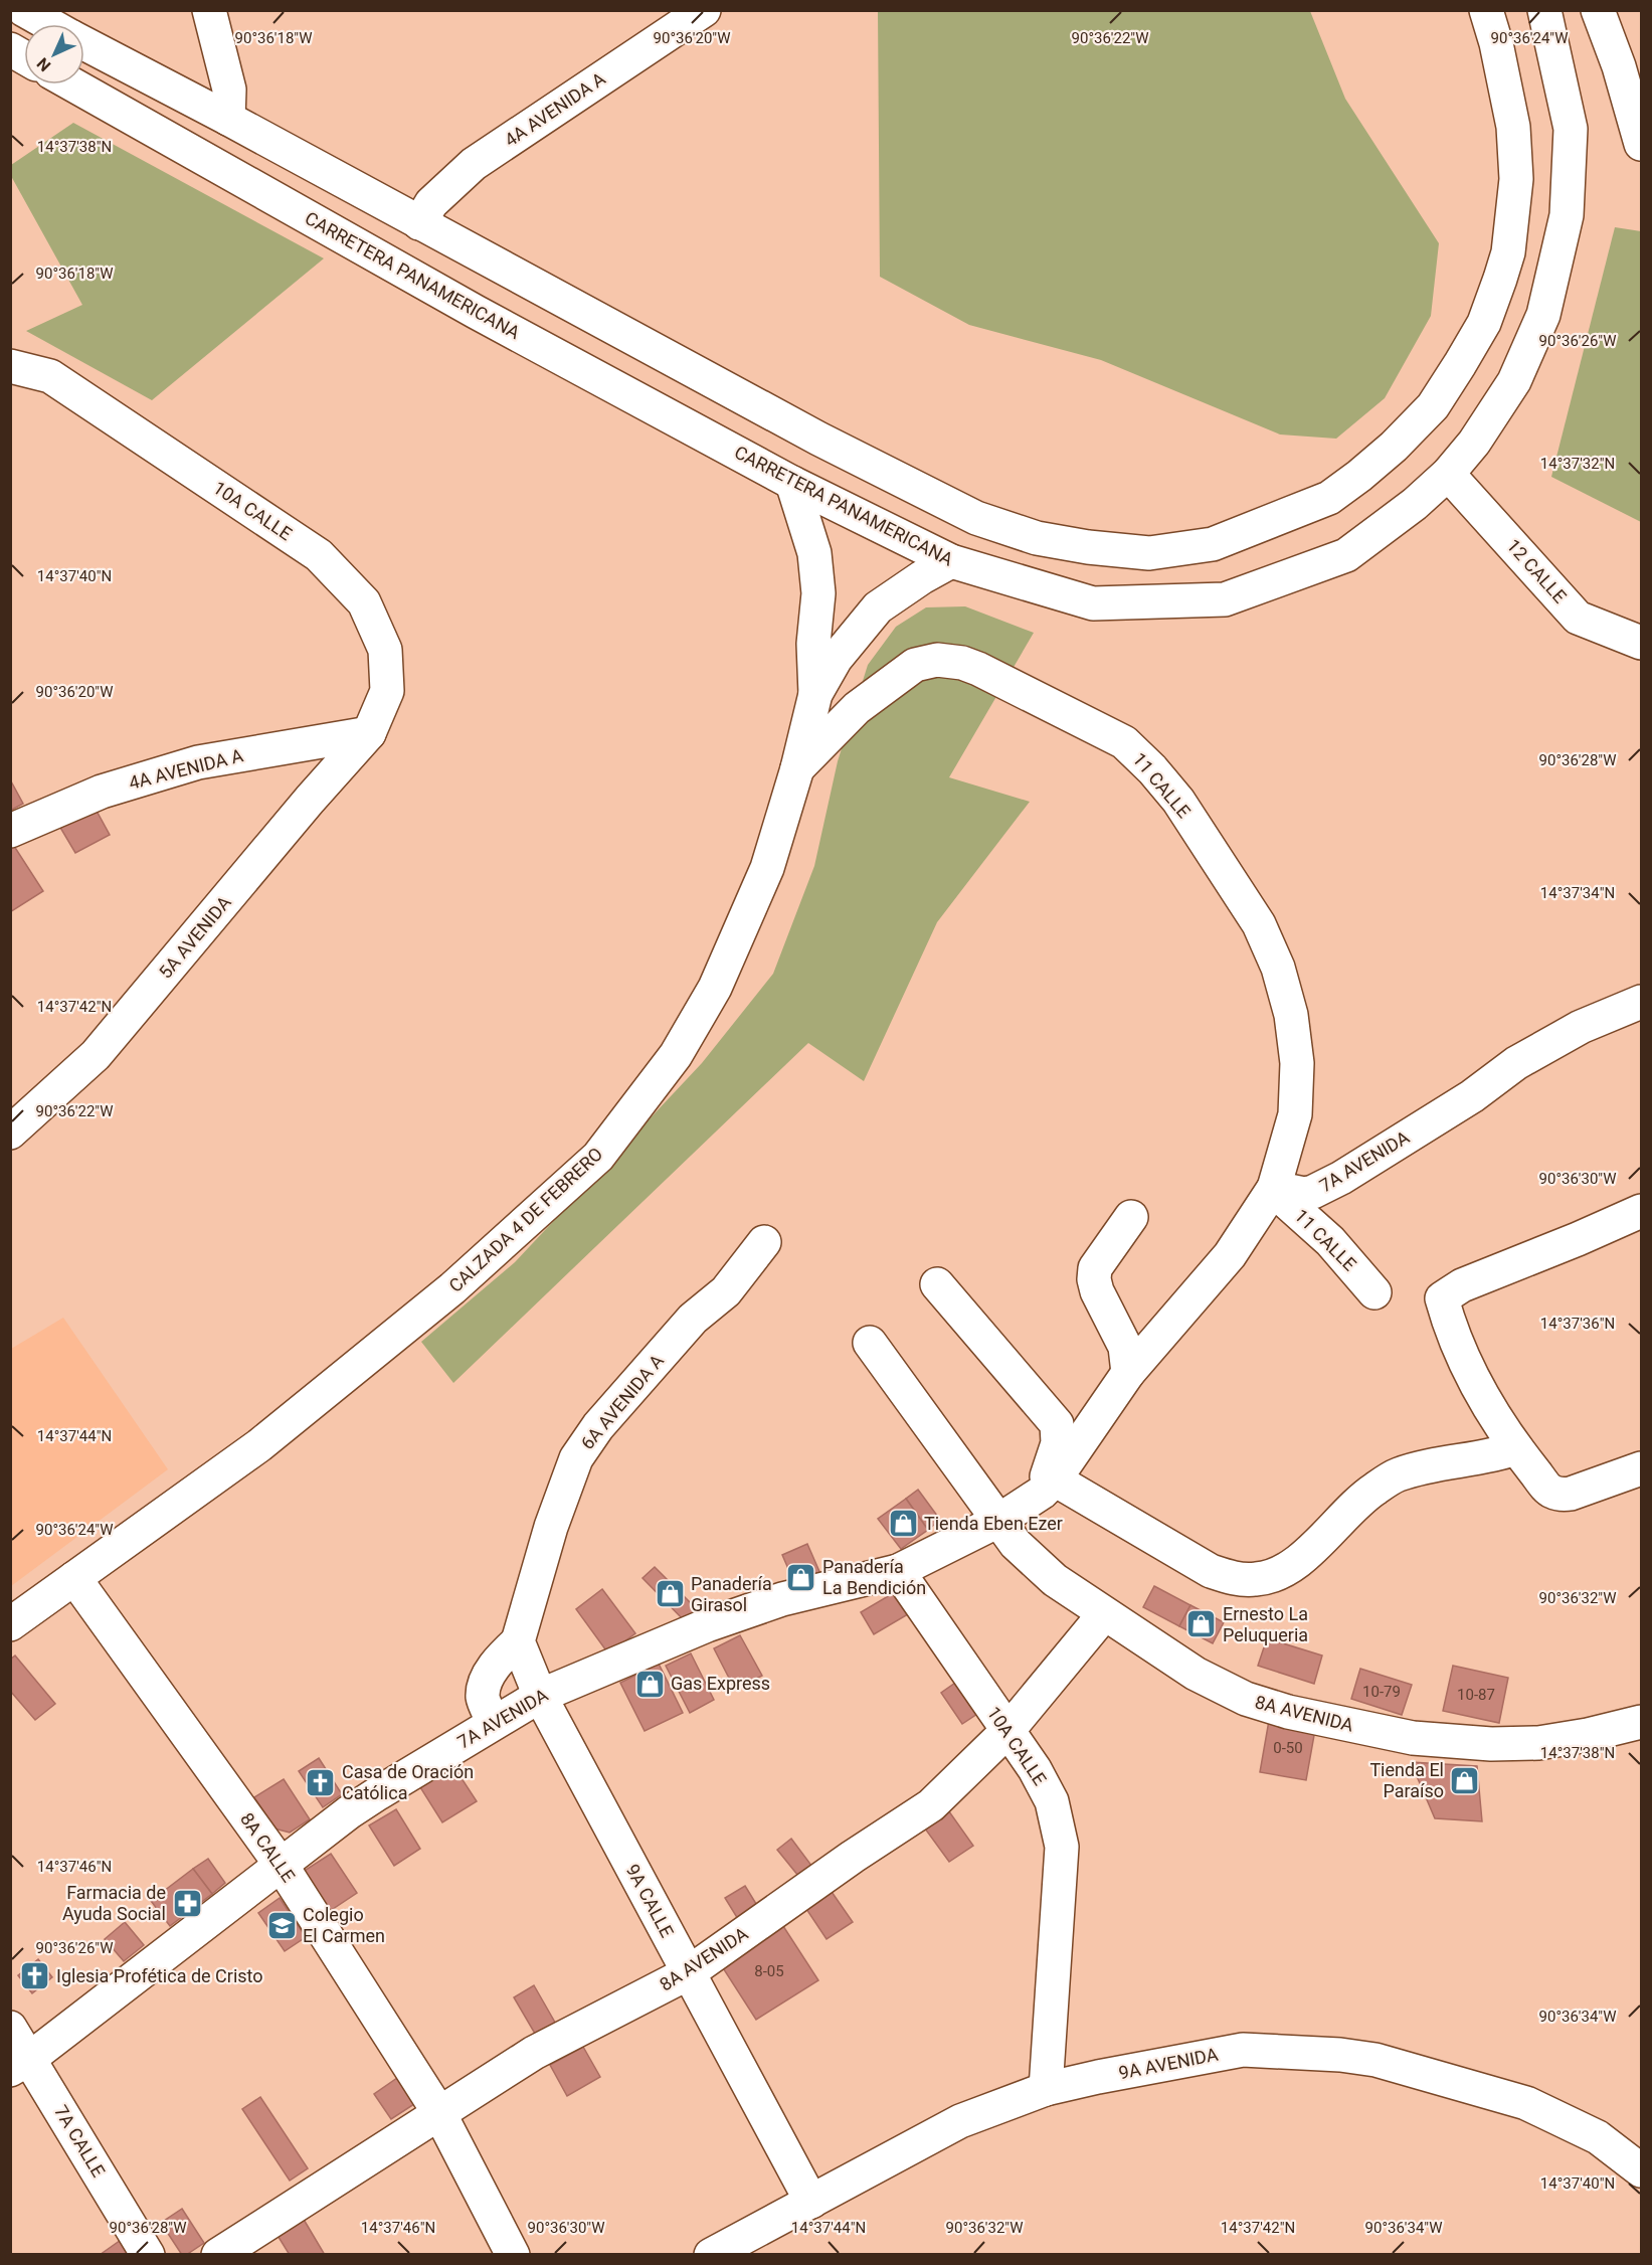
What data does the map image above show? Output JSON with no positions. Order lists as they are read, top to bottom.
{
  "streets": {
    "main road": [
      "4A AVENIDA A",
      "CARRETERA PANAMERICANA",
      "10A CALLE",
      "12 CALLE",
      "11 CALLE",
      "5A AVENIDA",
      "7A AVENIDA",
      "CALZADA 4 DE FEBRERO",
      "6A AVENIDA A",
      "8A AVENIDA",
      "8A CALLE",
      "9A CALLE",
      "9A AVENIDA",
      "7A CALLE"
    ]
  },
  "crossings": [
    ["4A AVENIDA A", "10A CALLE"],
    ["4A AVENIDA A", "5A AVENIDA"],
    ["CARRETERA PANAMERICANA", "12 CALLE"],
    ["CARRETERA PANAMERICANA", "CALZADA 4 DE FEBRERO"],
    ["10A CALLE", "5A AVENIDA"],
    ["10A CALLE", "7A AVENIDA"],
    ["10A CALLE", "8A AVENIDA"],
    ["10A CALLE", "9A AVENIDA"],
    ["11 CALLE", "7A AVENIDA"],
    ["11 CALLE", "CALZADA 4 DE FEBRERO"],
    ["7A AVENIDA", "8A AVENIDA"],
    ["7A AVENIDA", "8A CALLE"],
    ["7A AVENIDA", "9A CALLE"],
    ["7A AVENIDA", "7A CALLE"],
    ["CALZADA 4 DE FEBRERO", "8A CALLE"],
    ["8A AVENIDA", "8A CALLE"],
    ["8A AVENIDA", "9A CALLE"],
    ["9A CALLE", "9A AVENIDA"]
  ],
  "places": {
    "shop": [
      "Tienda Eben Ezer",
      "Panadería La Bendición",
      "Panadería Girasol",
      "Ernesto La Peluqueria",
      "Gas Express",
      "Tienda El Paraíso"
    ],
    "church": ["Casa de Oración Católica", "Iglesia Profética de Cristo"],
    "pharmacy": ["Farmacia de Ayuda Social"],
    "school or university": ["Colegio El Carmen"]
  },
  "house_numbers": [
    "10-79",
    "10-87",
    "0-50",
    "8-05"
  ],
  "north": "bottom left",
  "coordinates": [
    "90°36'18\"W",
    "90°36'20\"W",
    "90°36'22\"W",
    "90°36'24\"W",
    "14°37'38\"N",
    "90°36'26\"W",
    "14°37'32\"N",
    "14°37'40\"N",
    "90°36'28\"W",
    "14°37'34\"N",
    "14°37'42\"N",
    "90°36'30\"W",
    "14°37'36\"N",
    "14°37'44\"N",
    "90°36'32\"W",
    "14°37'46\"N",
    "90°36'34\"W"
  ]
}
